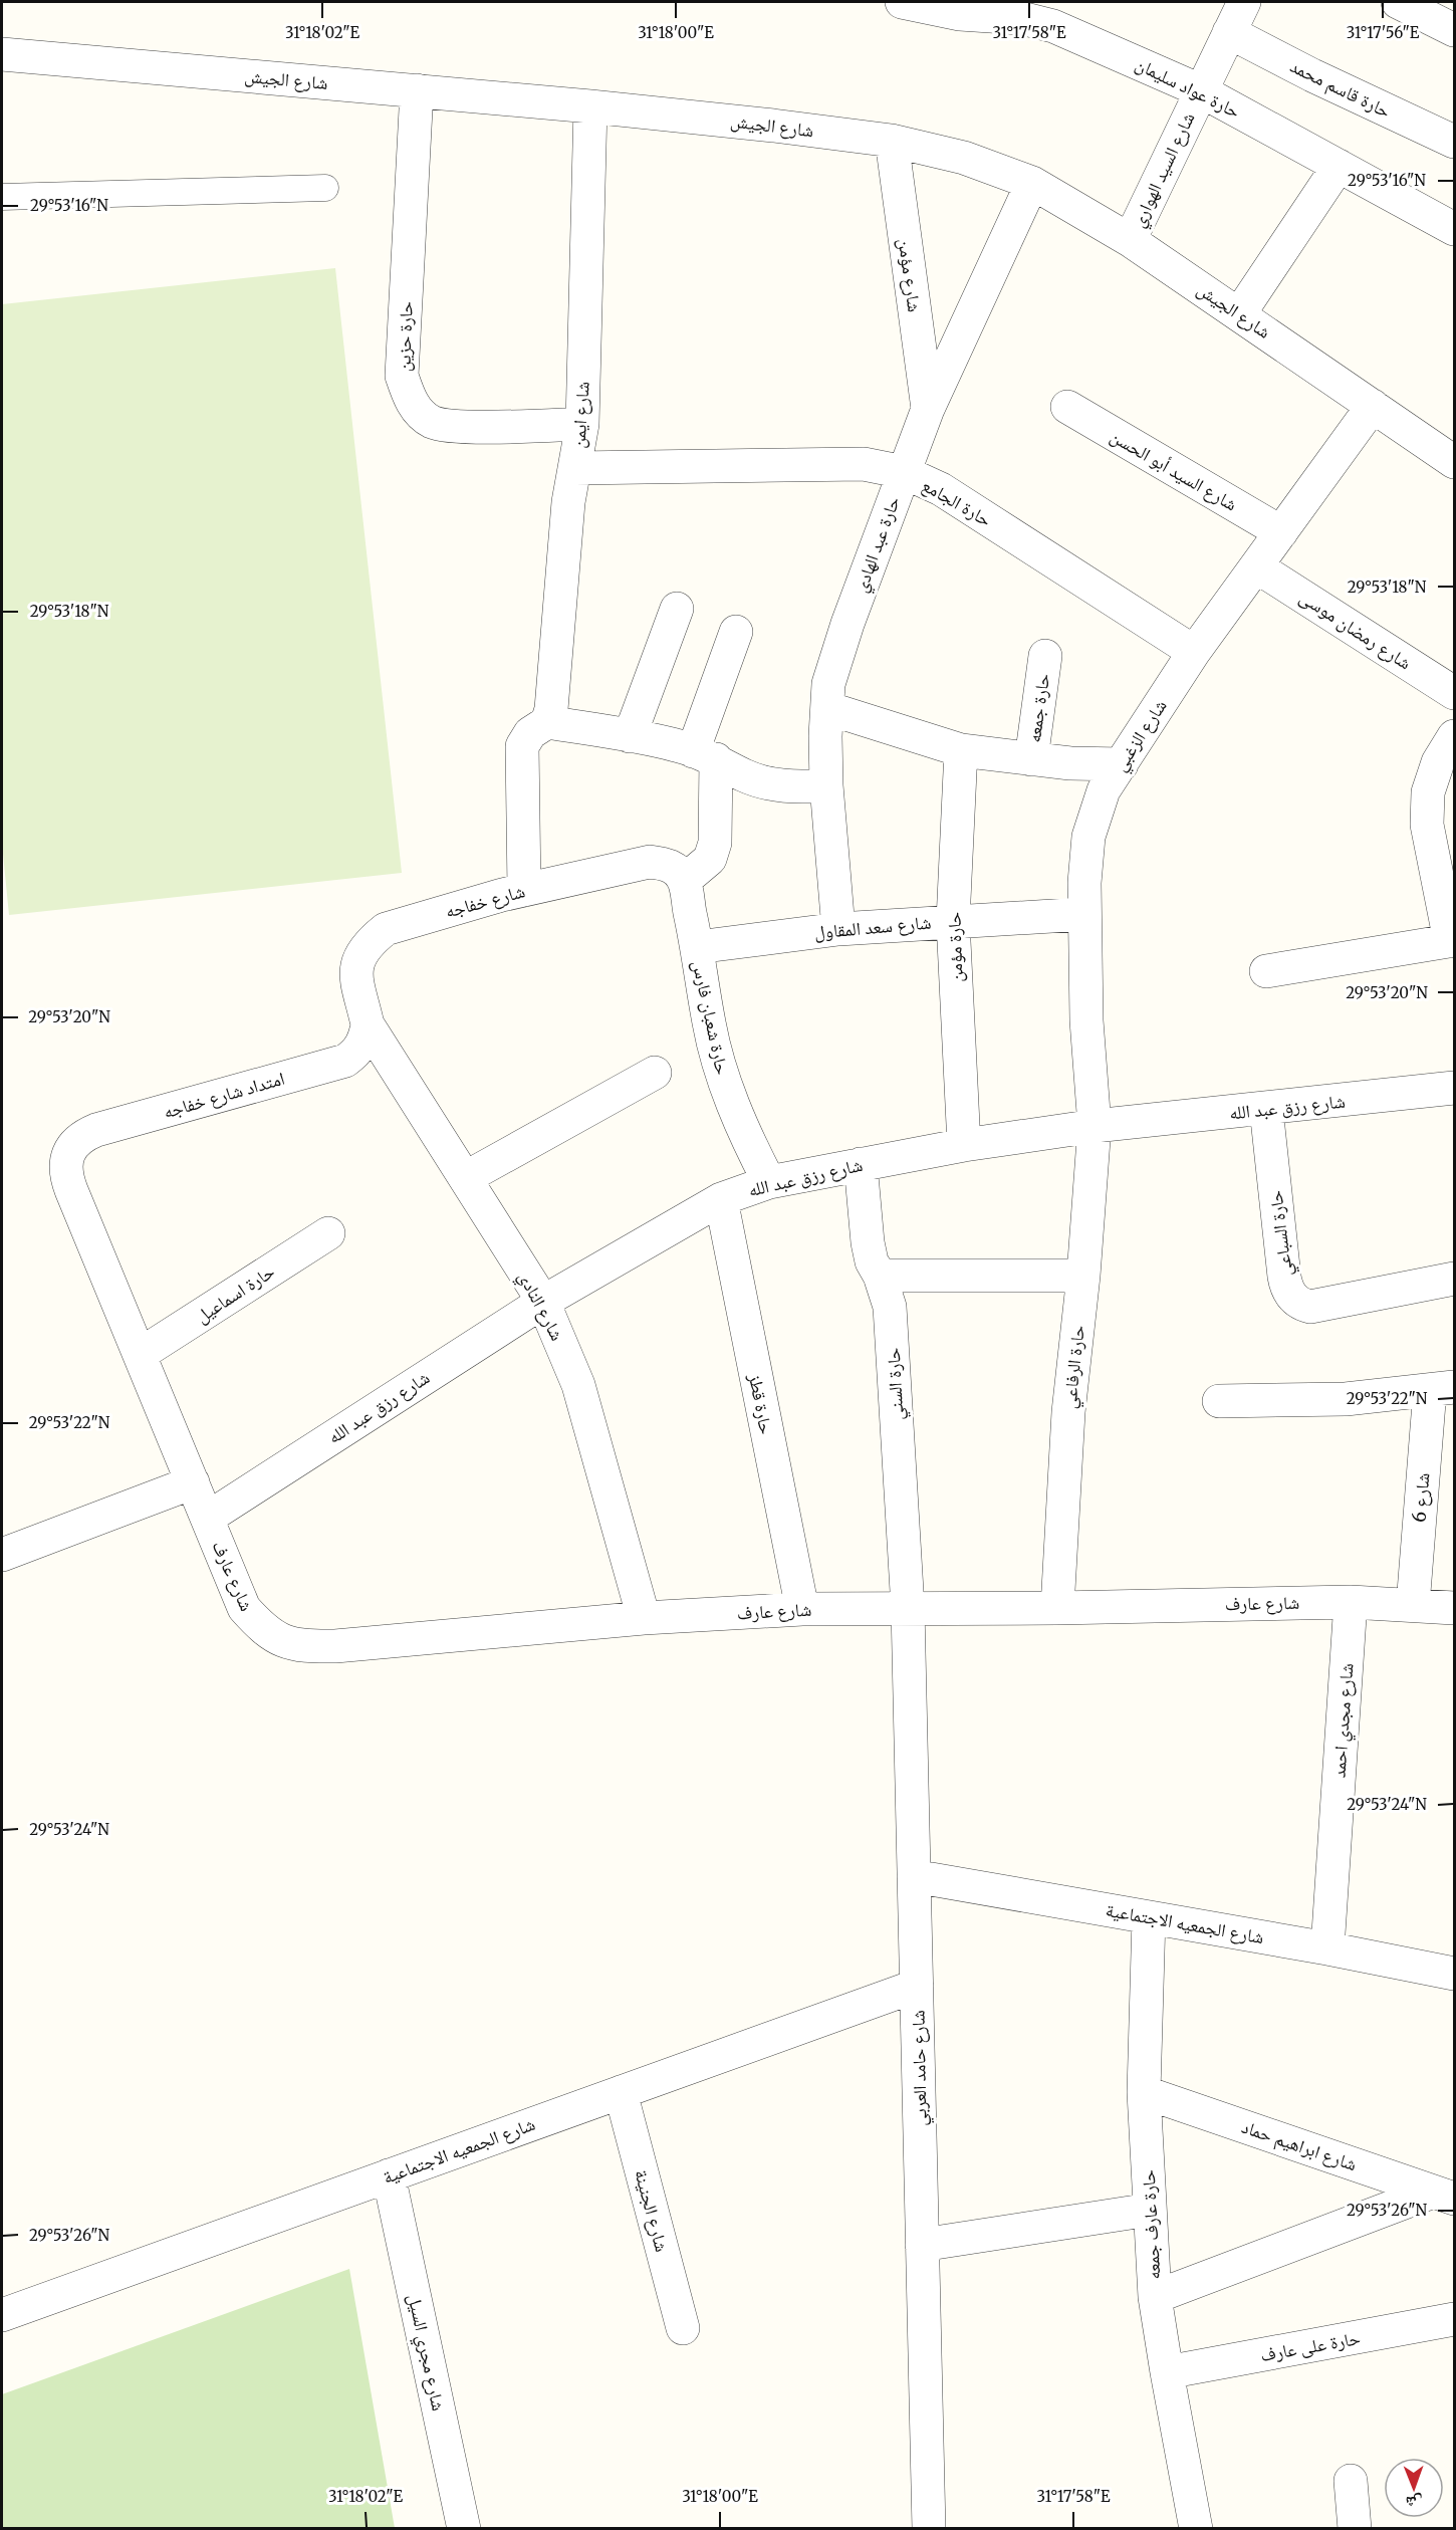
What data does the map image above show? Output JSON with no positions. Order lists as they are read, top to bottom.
{
  "streets": {
    "street": [
      "شارع الجيش",
      "حارة عواد سليمان",
      "حارة قاسم محمد",
      "شارع السيد الهواري",
      "شارع مؤمن",
      "حارة حزين",
      "شارع ايمن",
      "شارع السيد أبو الحسن",
      "حارة الجامع",
      "حارة عبد الهادي",
      "شارع رمضان موسى",
      "حارة جمعه",
      "شارع الزغبي",
      "شارع خفاجه",
      "شارع سعد المقاول",
      "حارة مؤمن",
      "حارة شعبان فارس",
      "امتداد شارع خفاجه",
      "شارع رزق عبد الله",
      "حارة السباعي",
      "حارة اسماعيل",
      "شارع النادي",
      "حارة الرفاعي",
      "حارة السني",
      "حارة قطز",
      "شارع 6",
      "شارع عارف",
      "شارع مجدي احمد",
      "شارع الجمعيه الاجتماعية",
      "شارع حامد العربي",
      "شارع ابراهيم حماد",
      "شارع الجنينة",
      "حارة عارف جمعه",
      "حارة على عارف",
      "شارع مجري السيل"
    ]
  },
  "crossings": [
    ["شارع الجيش", "شارع السيد الهواري"],
    ["شارع الجيش", "شارع مؤمن"],
    ["شارع الجيش", "حارة حزين"],
    ["شارع الجيش", "شارع ايمن"],
    ["شارع الجيش", "حارة عبد الهادي"],
    ["شارع الجيش", "شارع الزغبي"],
    ["حارة عواد سليمان", "شارع السيد الهواري"],
    ["حارة قاسم محمد", "شارع السيد الهواري"],
    ["شارع مؤمن", "حارة عبد الهادي"],
    ["حارة حزين", "شارع ايمن"],
    ["شارع ايمن", "حارة الجامع"],
    ["شارع السيد أبو الحسن", "شارع الزغبي"],
    ["حارة الجامع", "حارة عبد الهادي"],
    ["حارة الجامع", "شارع الزغبي"],
    ["حارة عبد الهادي", "شارع سعد المقاول"],
    ["شارع رمضان موسى", "شارع الزغبي"],
    ["شارع الزغبي", "شارع سعد المقاول"],
    ["شارع الزغبي", "شارع رزق عبد الله"],
    ["شارع الزغبي", "حارة الرفاعي"],
    ["شارع خفاجه", "حارة شعبان فارس"],
    ["شارع خفاجه", "امتداد شارع خفاجه"],
    ["شارع خفاجه", "شارع النادي"],
    ["شارع سعد المقاول", "حارة مؤمن"],
    ["شارع سعد المقاول", "حارة شعبان فارس"],
    ["حارة مؤمن", "شارع رزق عبد الله"],
    ["حارة شعبان فارس", "شارع رزق عبد الله"],
    ["امتداد شارع خفاجه", "شارع النادي"],
    ["امتداد شارع خفاجه", "شارع عارف"],
    ["شارع رزق عبد الله", "حارة السباعي"],
    ["شارع رزق عبد الله", "شارع النادي"],
    ["شارع رزق عبد الله", "حارة الرفاعي"],
    ["شارع رزق عبد الله", "حارة السني"],
    ["شارع رزق عبد الله", "حارة قطز"],
    ["شارع رزق عبد الله", "شارع عارف"],
    ["حارة اسماعيل", "شارع عارف"],
    ["شارع النادي", "شارع عارف"],
    ["حارة الرفاعي", "شارع عارف"],
    ["حارة السني", "شارع عارف"],
    ["حارة السني", "شارع حامد العربي"],
    ["حارة قطز", "شارع عارف"],
    ["شارع 6", "شارع عارف"],
    ["شارع عارف", "شارع مجدي احمد"],
    ["شارع عارف", "شارع حامد العربي"],
    ["شارع مجدي احمد", "شارع الجمعيه الاجتماعية"],
    ["شارع الجمعيه الاجتماعية", "شارع حامد العربي"],
    ["شارع الجمعيه الاجتماعية", "شارع الجنينة"],
    ["شارع الجمعيه الاجتماعية", "حارة عارف جمعه"],
    ["شارع الجمعيه الاجتماعية", "شارع مجري السيل"],
    ["شارع ابراهيم حماد", "حارة عارف جمعه"],
    ["حارة عارف جمعه", "حارة على عارف"]
  ],
  "north": "bottom",
  "coordinates": [
    "31°18'02\"E",
    "31°18'00\"E",
    "31°17'58\"E",
    "31°17'56\"E",
    "29°53'16\"N",
    "29°53'18\"N",
    "29°53'20\"N",
    "29°53'22\"N",
    "29°53'24\"N",
    "29°53'26\"N"
  ]
}
